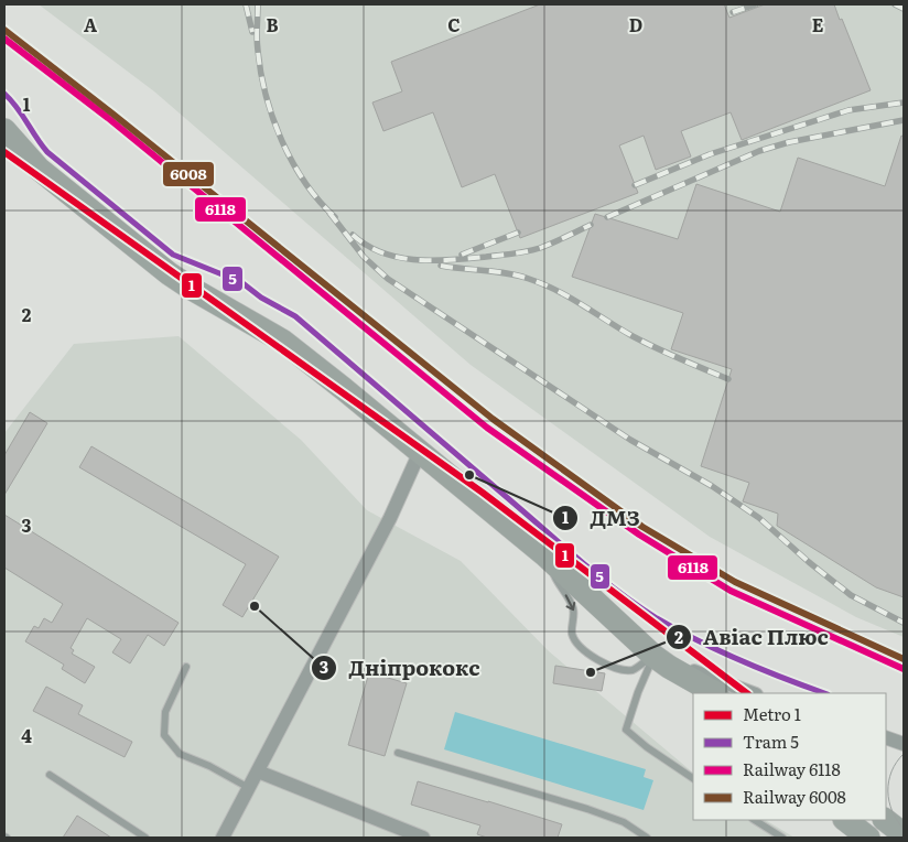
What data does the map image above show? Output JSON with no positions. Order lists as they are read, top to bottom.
{
  "places": ["ДМЗ", "Дніпрококс", "Авіас Плюс"],
  "lines": [
    "rail line 6008",
    "rail line 6118",
    "tram line 5",
    "metro line 1"
  ],
  "legend": [
    "Metro 1",
    "Tram 5",
    "Railway 6118",
    "Railway 6008"
  ],
  "grid": {
    "columns": [
      "A",
      "B",
      "C",
      "D",
      "E"
    ],
    "rows": [
      "1",
      "2",
      "3",
      "4"
    ]
  }
}
